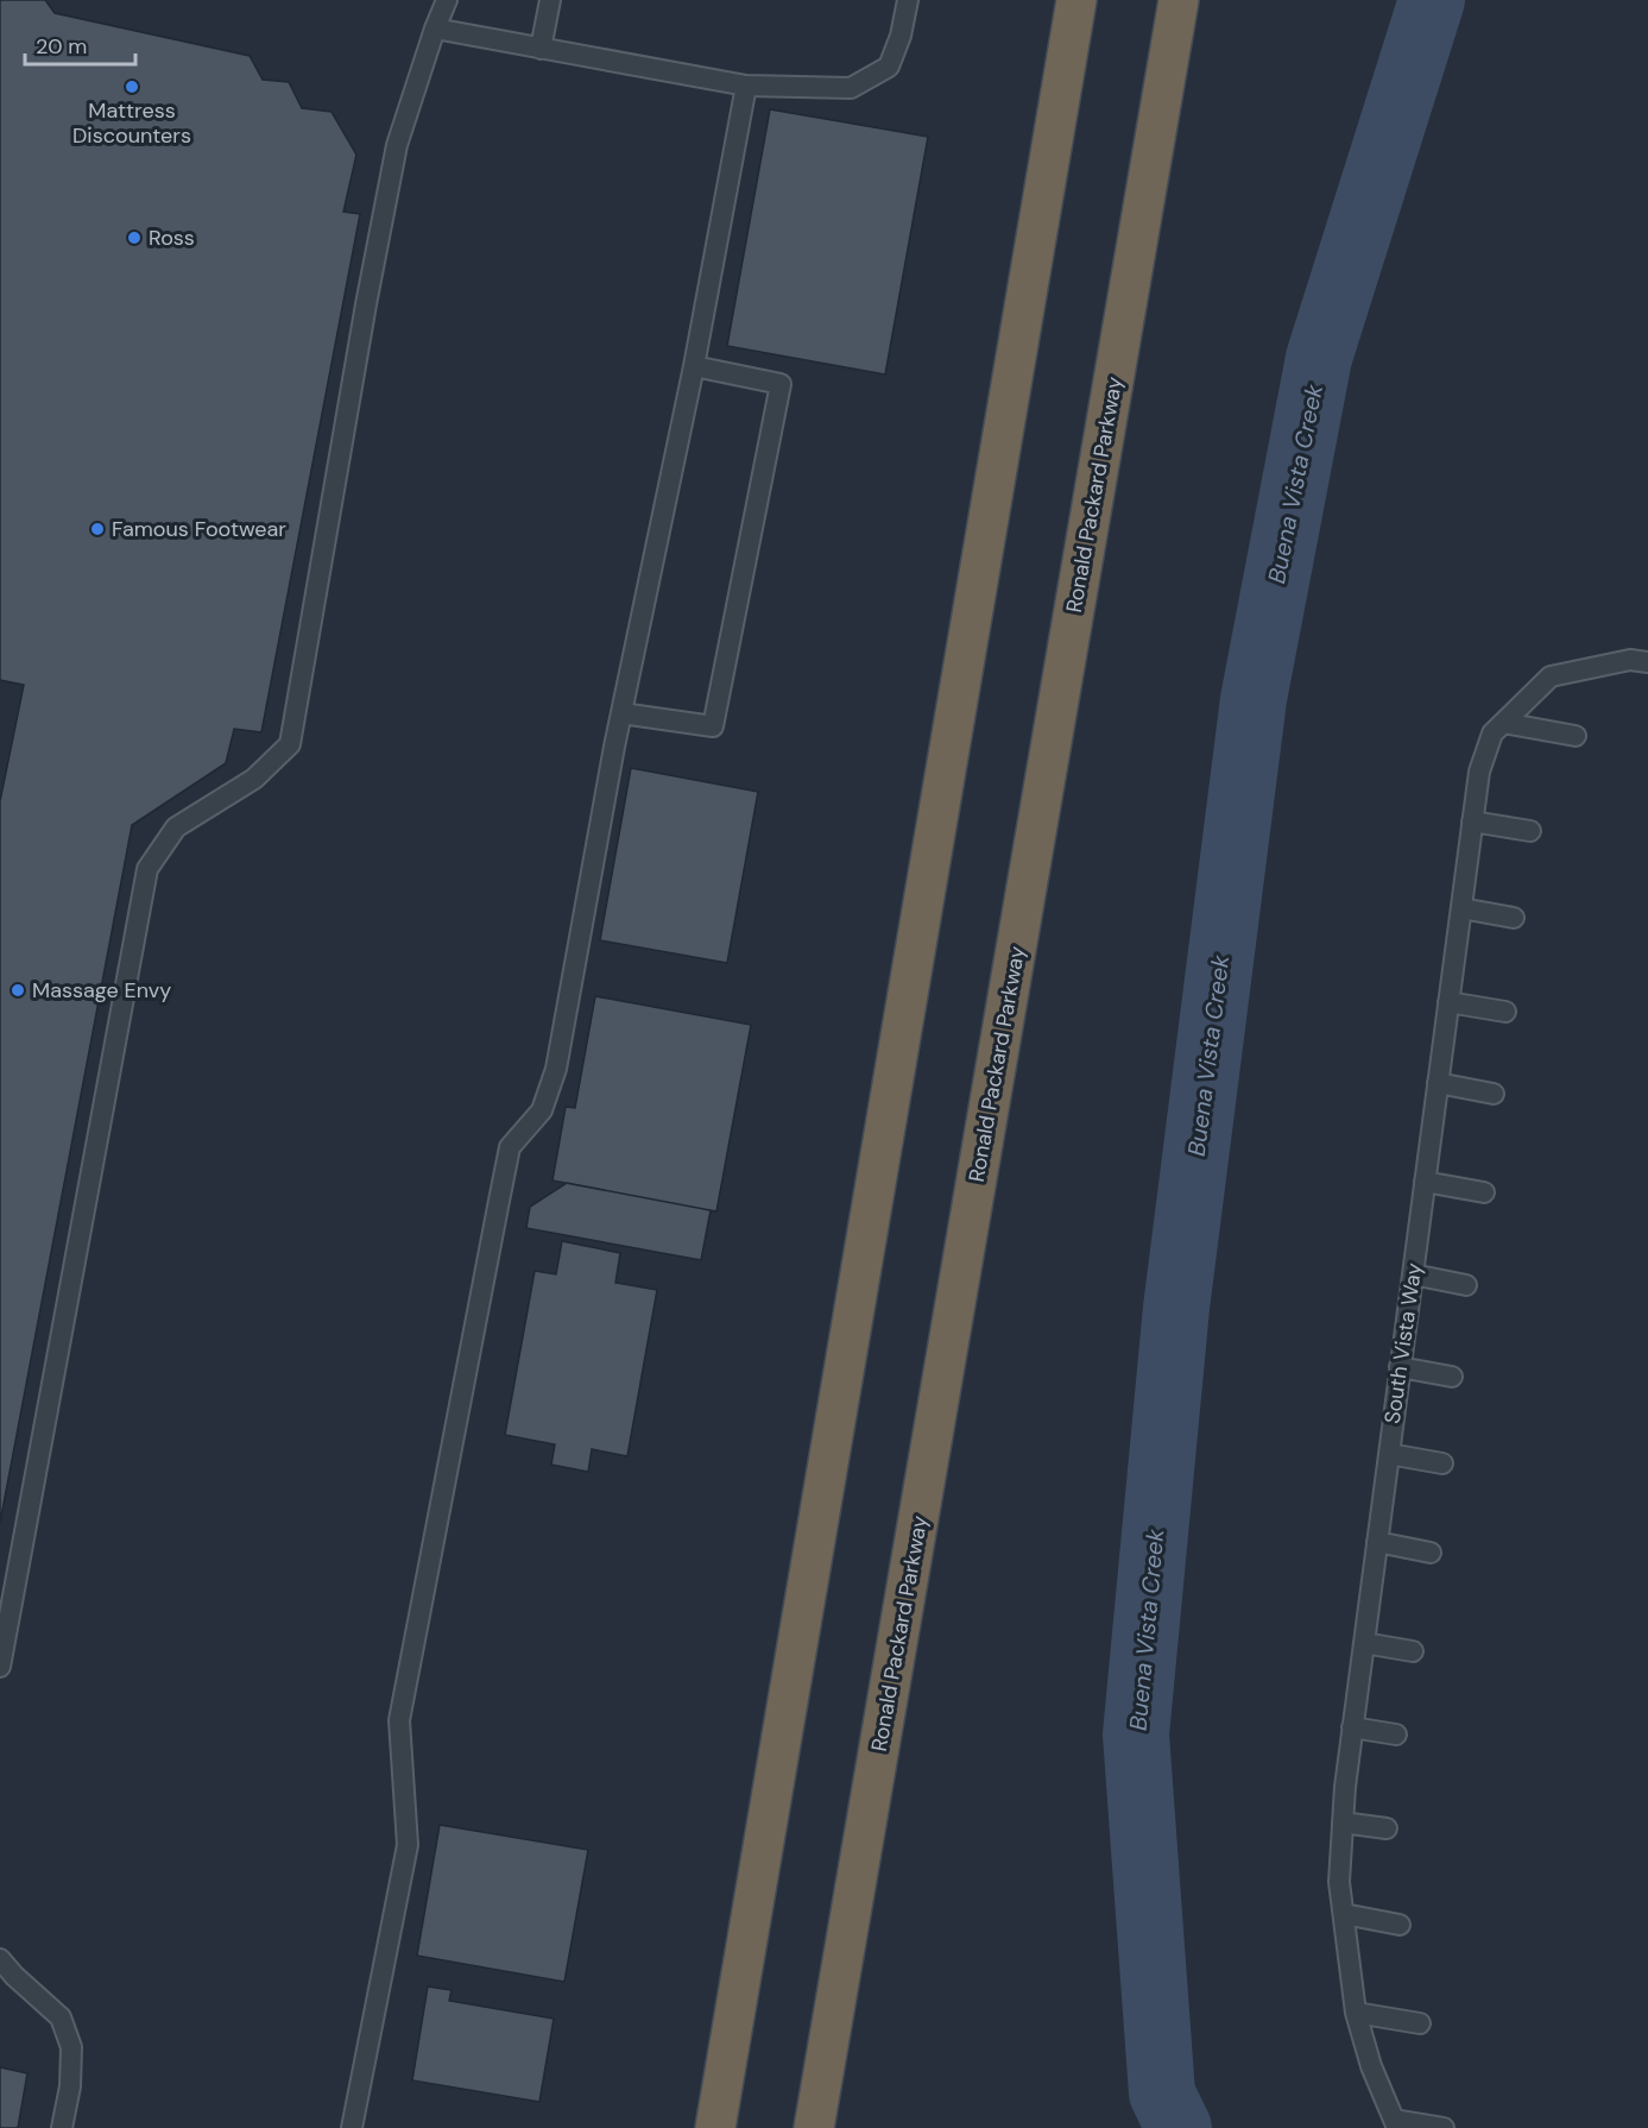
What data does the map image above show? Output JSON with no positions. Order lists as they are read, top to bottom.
{
  "streets": {
    "highway": ["Ronald Packard Parkway"],
    "lane": ["South Vista Way"]
  },
  "water": ["Buena Vista Creek"],
  "places": [
    "Mattress Discounters",
    "Ross",
    "Famous Footwear",
    "Massage Envy"
  ],
  "scale_bar": "20 m"
}
